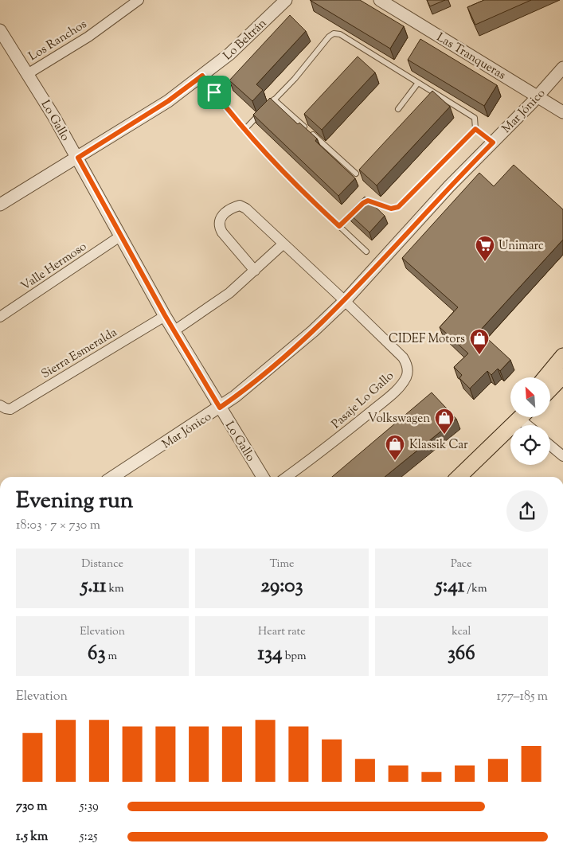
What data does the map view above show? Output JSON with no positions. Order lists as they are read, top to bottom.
{
  "streets": {
    "street": [
      "Lo Beltrán",
      "Los Ranchos",
      "Las Tranqueras",
      "Mar Jónico",
      "Lo Gallo",
      "Valle Hermoso",
      "Sierra Esmeralda",
      "Pasaje Lo Gallo"
    ]
  },
  "crossings": [
    ["Lo Beltrán", "Lo Gallo"],
    ["Los Ranchos", "Lo Gallo"],
    ["Las Tranqueras", "Mar Jónico"],
    ["Mar Jónico", "Lo Gallo"],
    ["Mar Jónico", "Pasaje Lo Gallo"],
    ["Lo Gallo", "Valle Hermoso"],
    ["Lo Gallo", "Sierra Esmeralda"]
  ],
  "places": {
    "supermarket": ["Unimarc"],
    "shop": ["CIDEF Motors", "Volkswagen", "Klassik Car"]
  },
  "north": "top left",
  "page": {
    "heading": ["Evening run", "18:03 · 7 × 730 m"],
    "stats": [
      ["Distance", "5.11 km"],
      ["Time", "29:03"],
      ["Pace", "5:41 /km"],
      ["Elevation", "63 m"],
      ["Heart rate", "134 bpm"],
      ["kcal", "366"]
    ],
    "chart": ["Elevation", "177–185 m"],
    "list": [
      {
        "name": "730 m",
        "note": "5:39"
      },
      {
        "name": "1.5 km",
        "note": "5:25"
      }
    ]
  }
}
